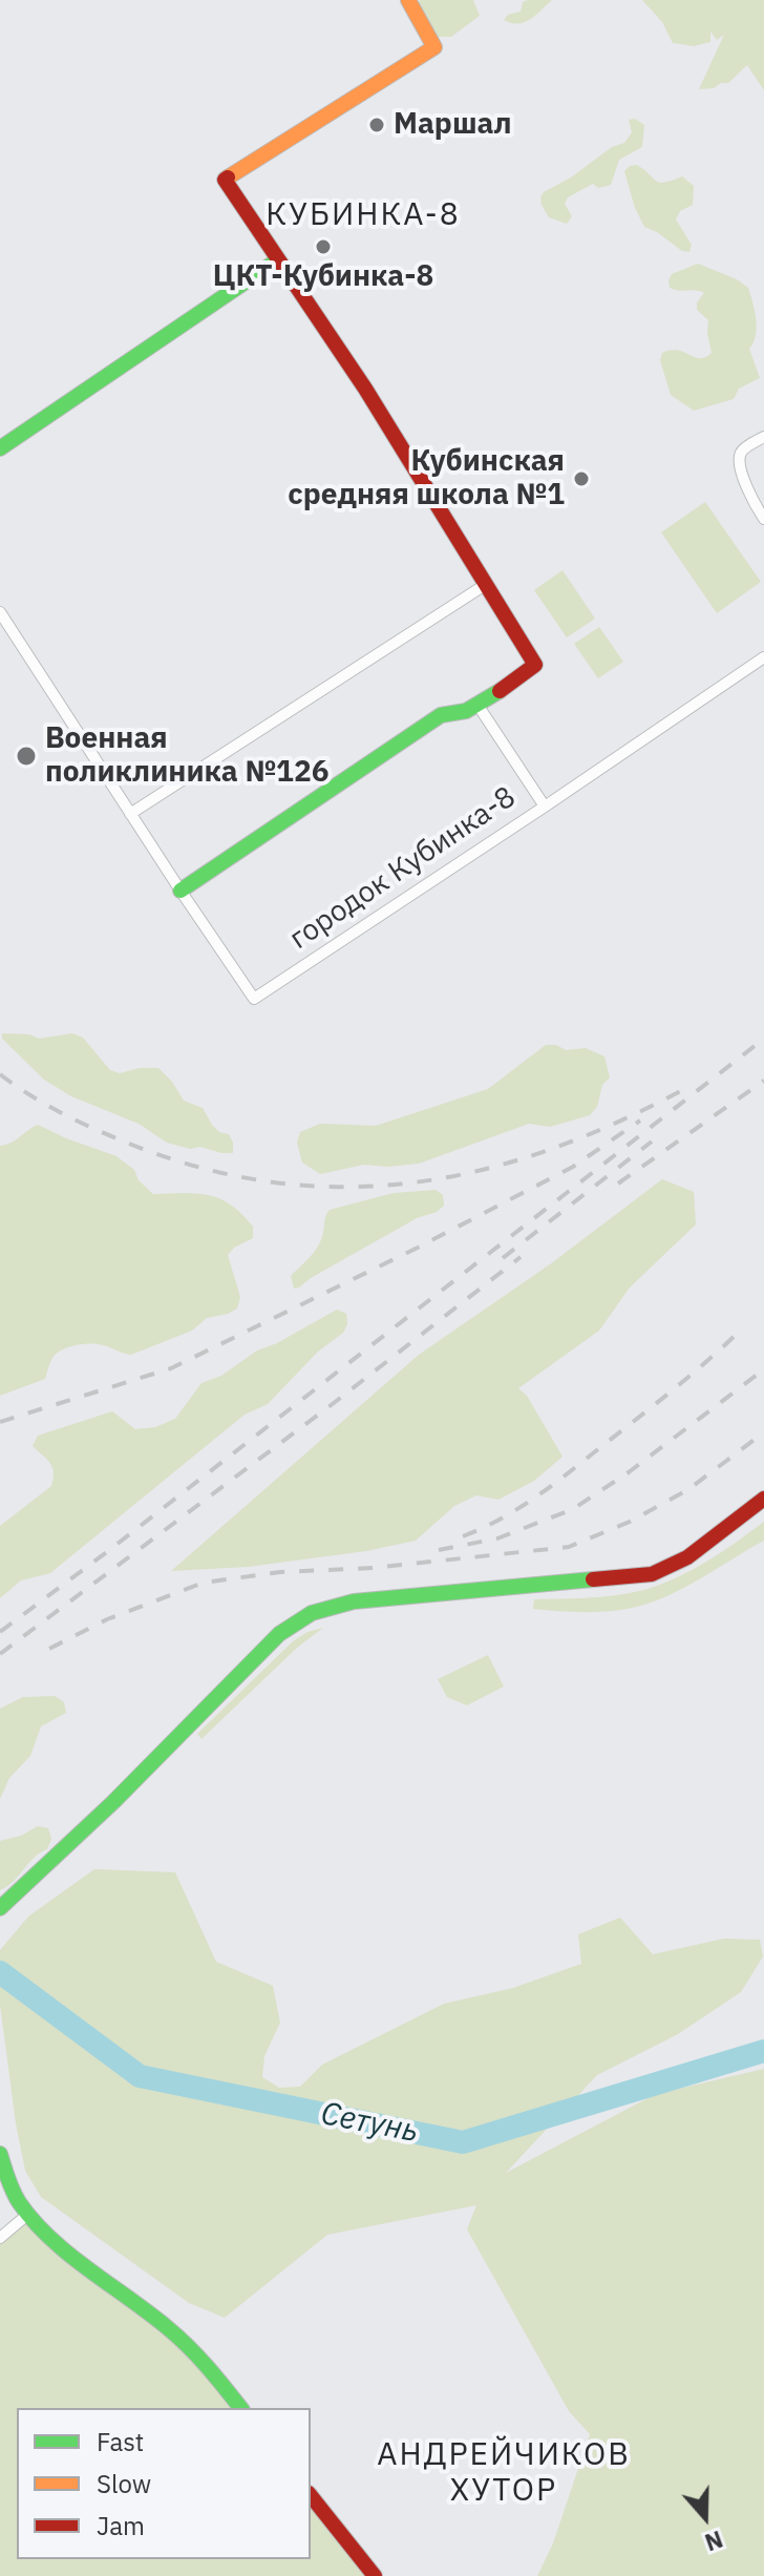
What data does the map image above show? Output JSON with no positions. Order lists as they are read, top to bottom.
{
  "streets": {
    "street": ["городок Кубинка-8"]
  },
  "districts": ["КУБИНКА-8", "АНДРЕЙЧИКОВ ХУТОР"],
  "water": ["Сетунь"],
  "places": [
    "Маршал",
    "ЦКТ-Кубинка-8",
    "Кубинская средняя школа №1",
    "Военная поликлиника №126"
  ],
  "legend": ["Fast", "Slow", "Jam"],
  "north": "bottom"
}
